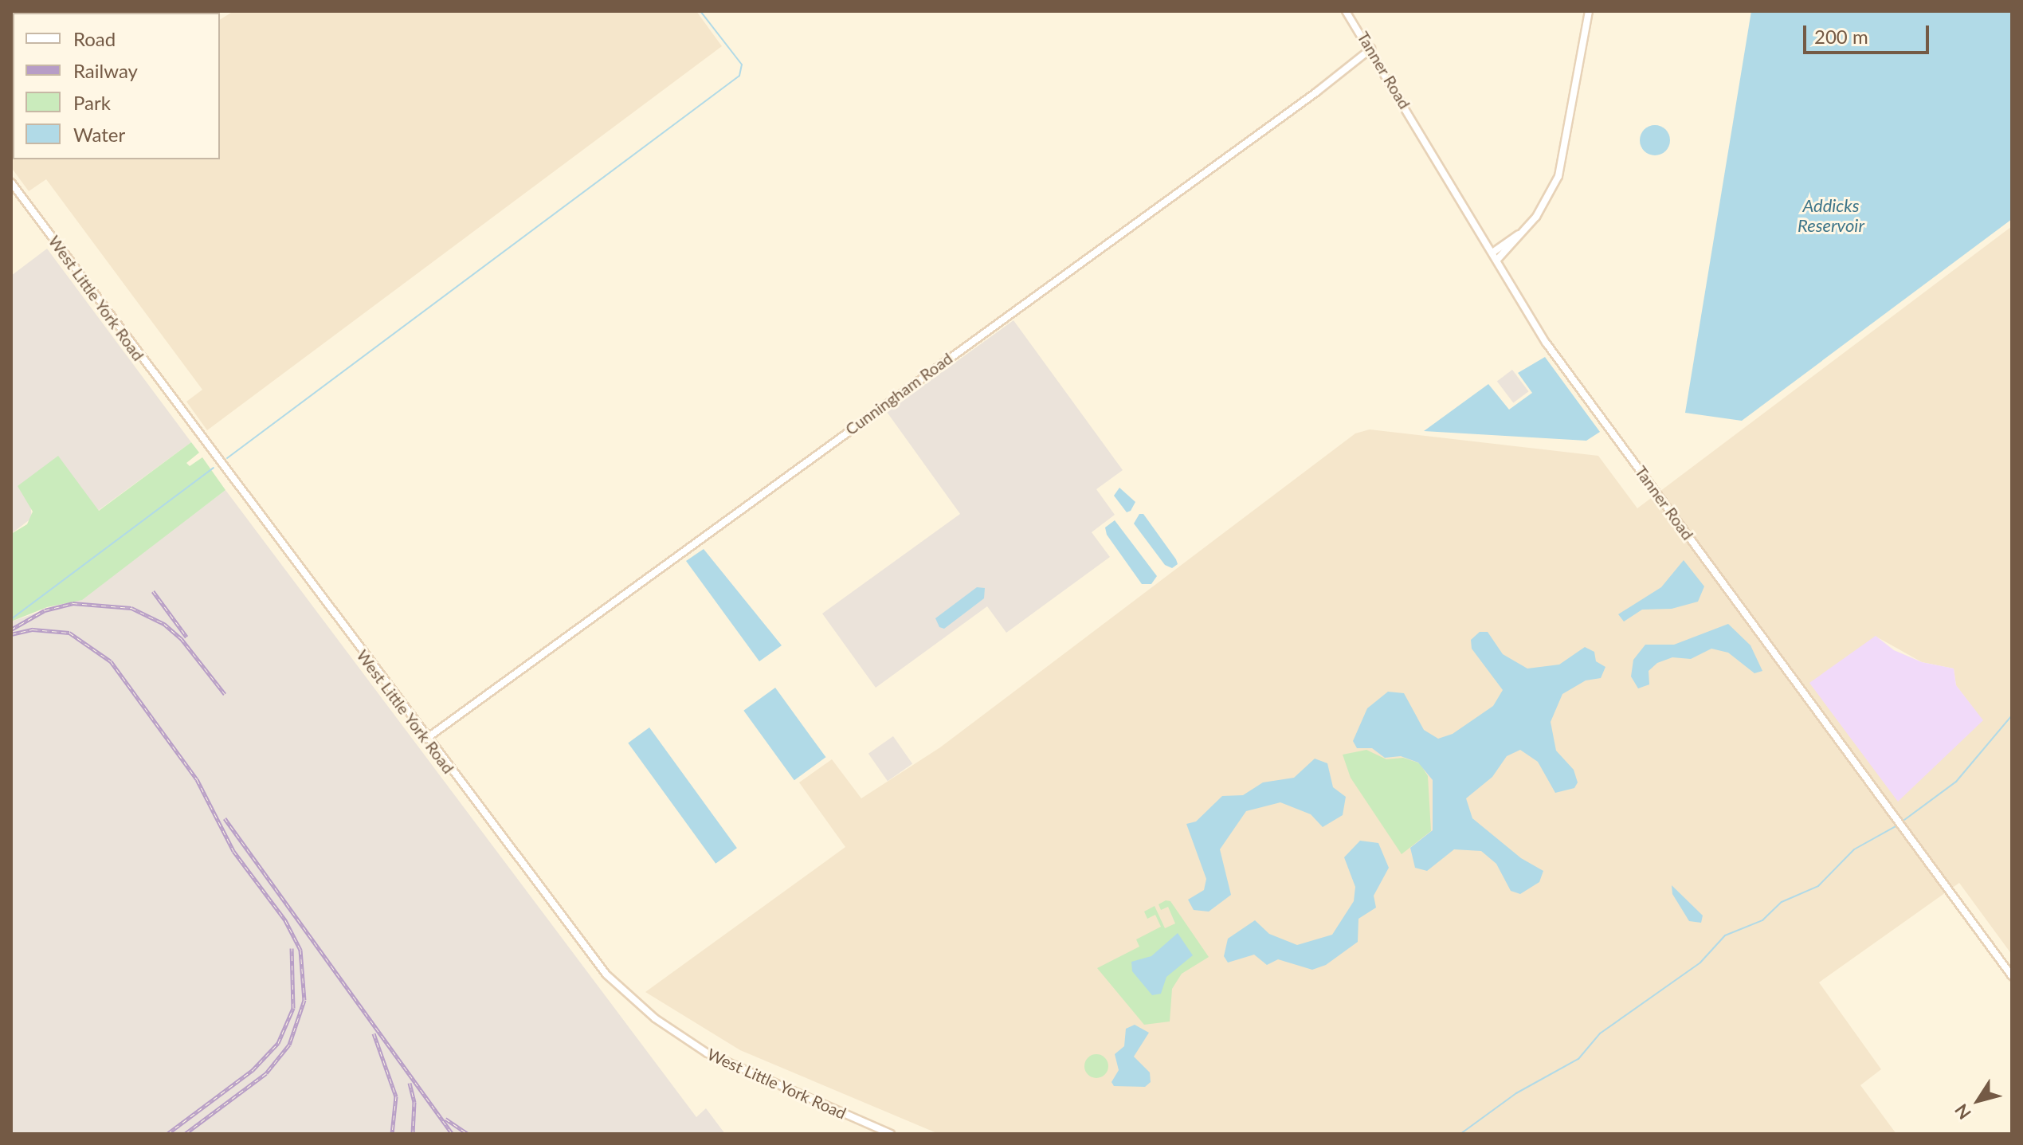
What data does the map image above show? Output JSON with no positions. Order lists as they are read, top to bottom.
{
  "streets": {
    "main road": ["Tanner Road", "West Little York Road", "Cunningham Road"]
  },
  "crossings": [
    ["Tanner Road", "Cunningham Road"],
    ["West Little York Road", "Cunningham Road"]
  ],
  "water": ["Addicks Reservoir"],
  "legend": [
    "Road",
    "Railway",
    "Park",
    "Water"
  ],
  "scale_bar": "200 m",
  "north": "bottom left"
}
